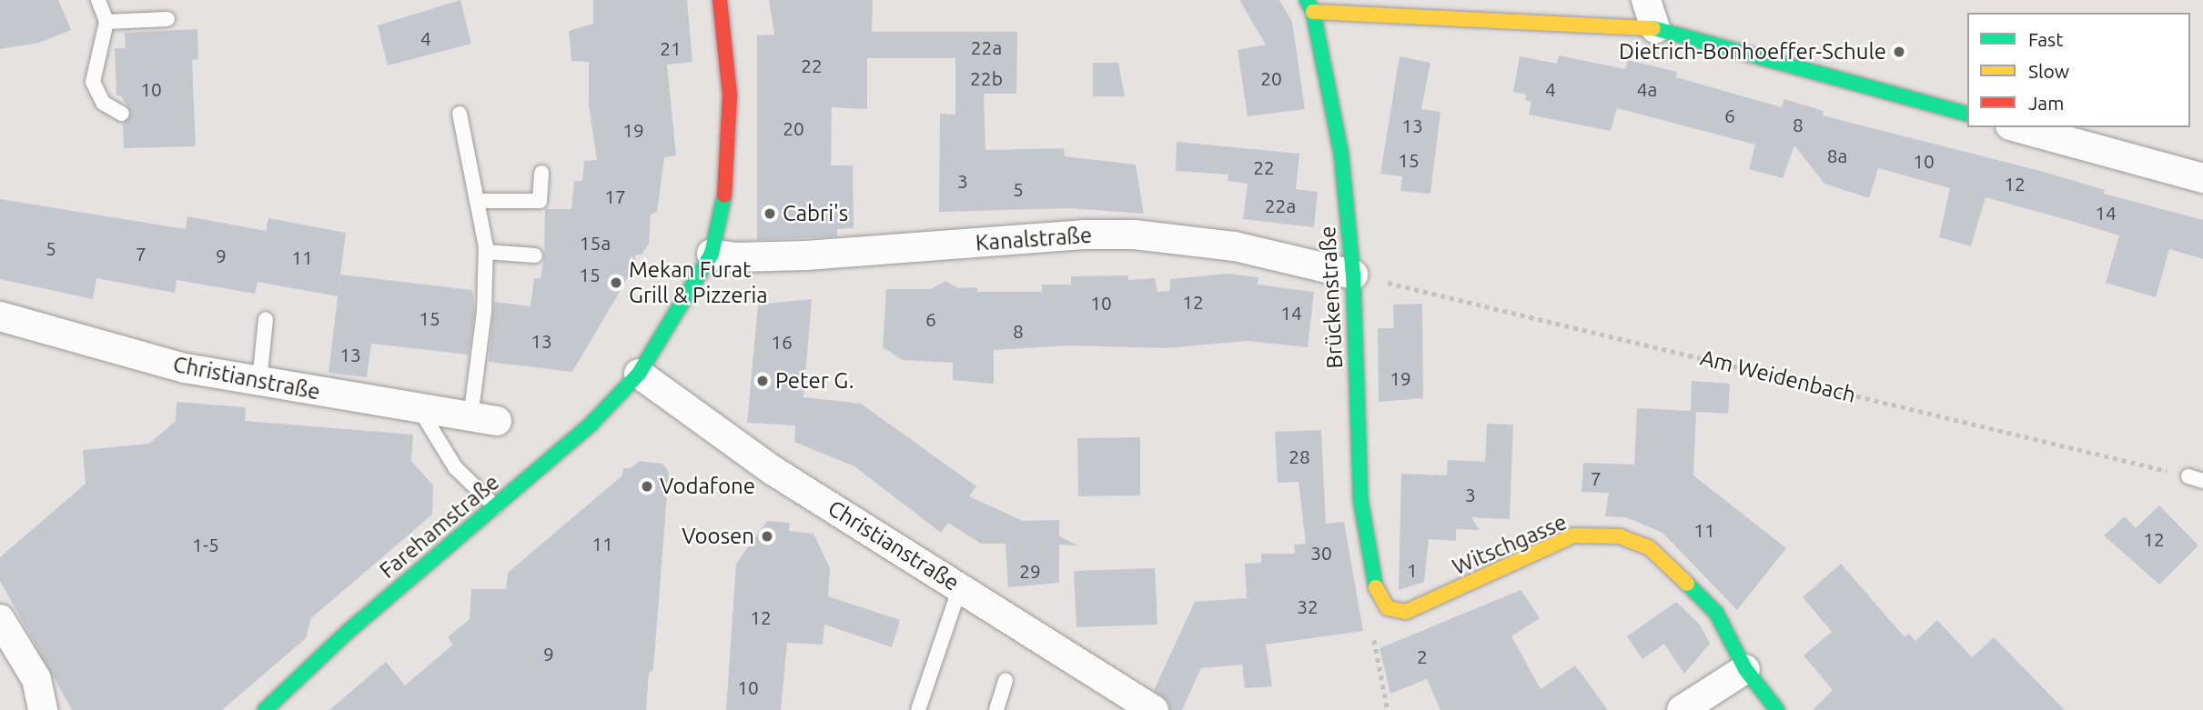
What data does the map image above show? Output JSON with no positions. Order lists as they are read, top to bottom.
{
  "streets": {
    "street": [
      "Kanalstraße",
      "Brückenstraße",
      "Christianstraße",
      "Farehamstraße",
      "Witschgasse"
    ],
    "path": ["Am Weidenbach"]
  },
  "crossings": [
    ["Kanalstraße", "Brückenstraße"],
    ["Kanalstraße", "Am Weidenbach"],
    ["Kanalstraße", "Farehamstraße"],
    ["Brückenstraße", "Am Weidenbach"],
    ["Brückenstraße", "Witschgasse"],
    ["Christianstraße", "Farehamstraße"]
  ],
  "places": [
    "Dietrich-Bonhoeffer-Schule",
    "Cabri's",
    "Mekan Furat Grill & Pizzeria",
    "Peter G.",
    "Vodafone",
    "Voosen"
  ],
  "house_numbers": [
    "4",
    "22a",
    "21",
    "22",
    "22b",
    "20",
    "10",
    "4",
    "4a",
    "6",
    "8",
    "13",
    "20",
    "19",
    "8a",
    "15",
    "10",
    "22",
    "3",
    "12",
    "5",
    "17",
    "22a",
    "14",
    "15a",
    "5",
    "7",
    "9",
    "11",
    "15",
    "12",
    "10",
    "14",
    "15",
    "6",
    "8",
    "13",
    "16",
    "13",
    "19",
    "28",
    "7",
    "3",
    "11",
    "12",
    "11",
    "1-5",
    "30",
    "1",
    "29",
    "32",
    "12",
    "9",
    "2",
    "10"
  ],
  "legend": ["Fast", "Slow", "Jam"]
}
